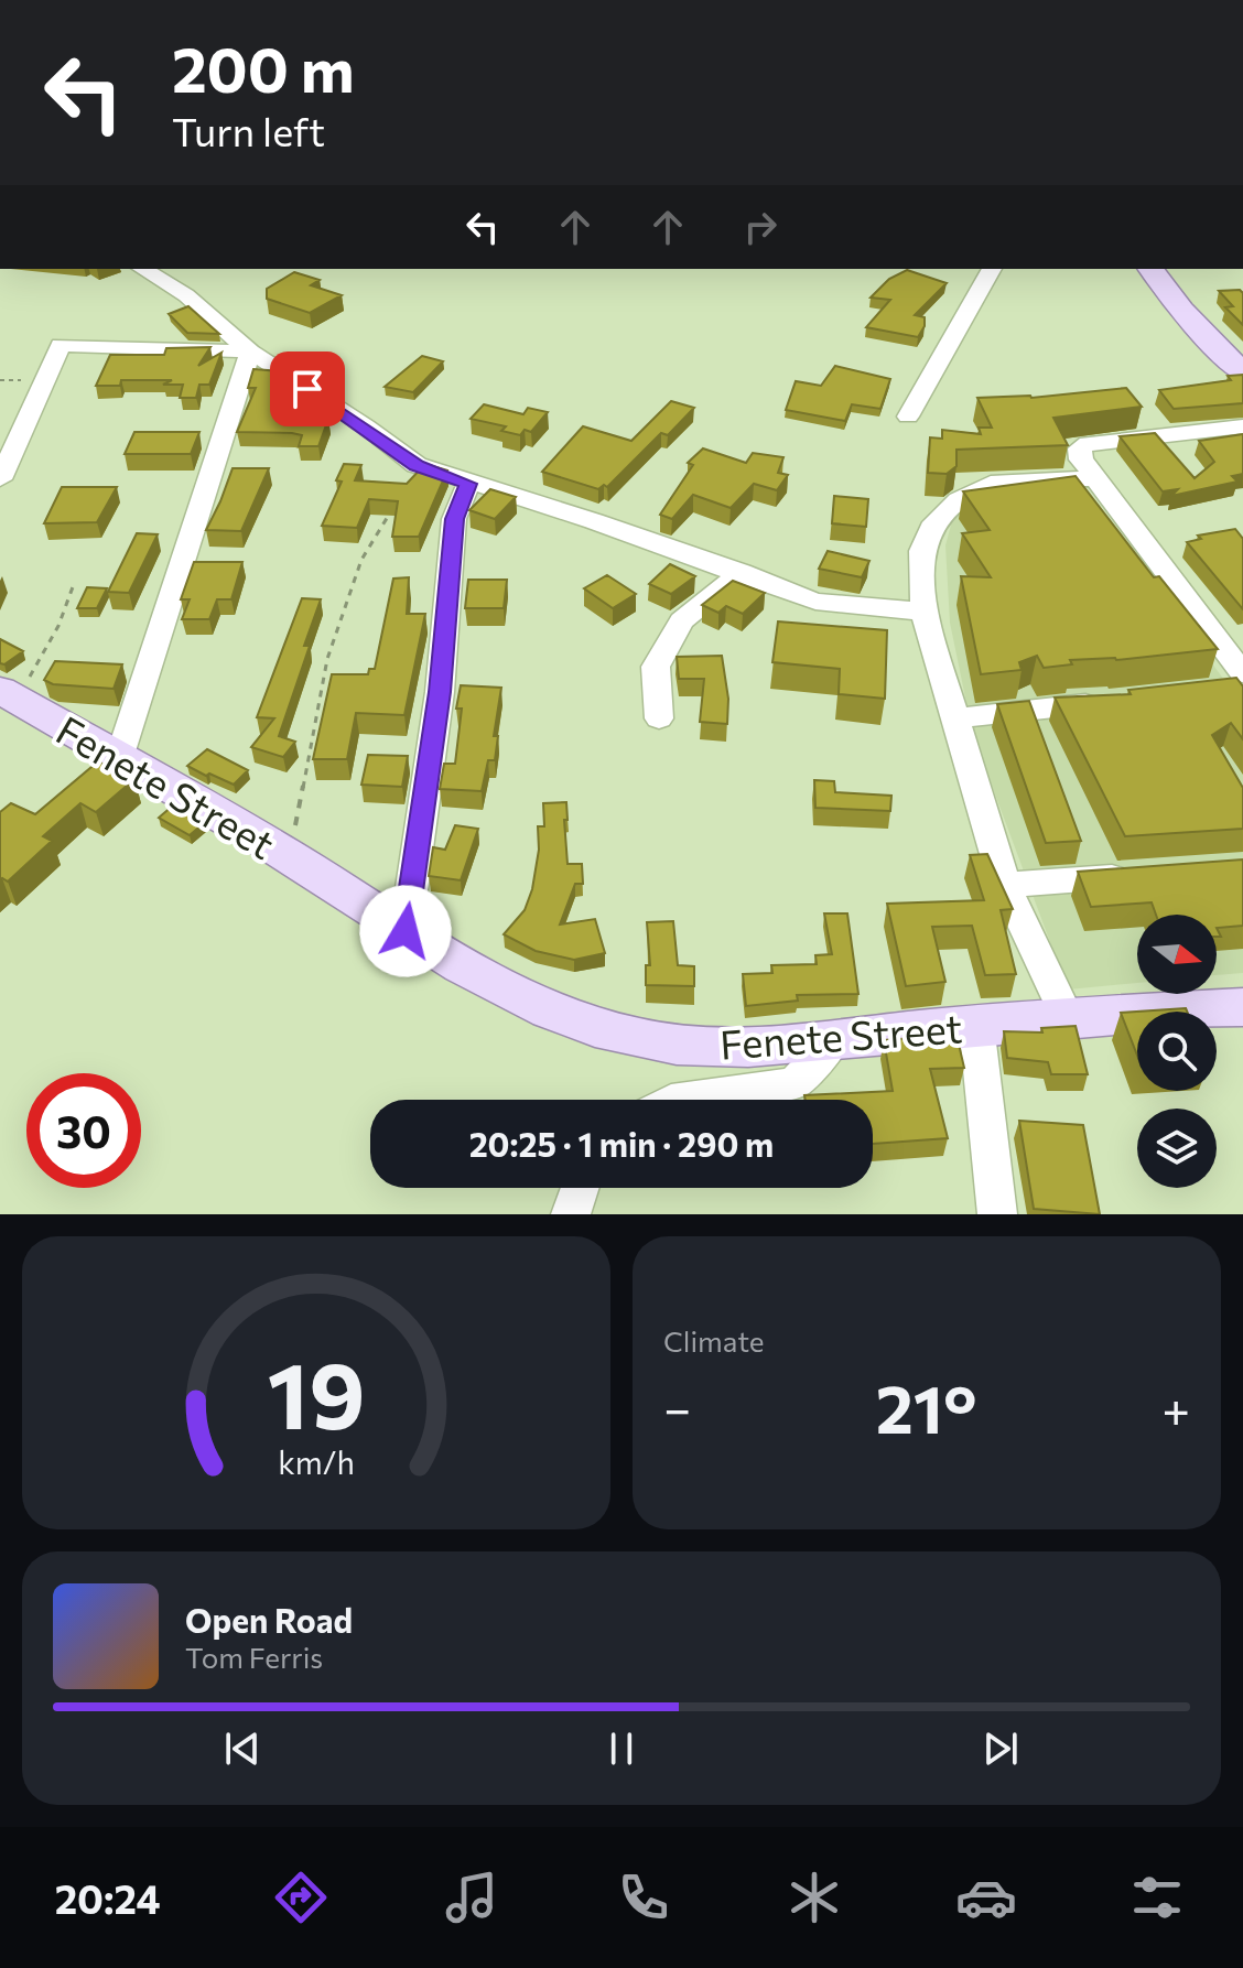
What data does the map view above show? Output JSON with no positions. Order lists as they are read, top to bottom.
{
  "streets": {
    "main road": ["Fenete Street"]
  },
  "north": "right",
  "page": {
    "turn": ["200 m", "Turn left"],
    "limit": "30",
    "trip": "20:25 · 1 min · 290 m",
    "tile": "Climate",
    "heat": ["−", "21°", "+"],
    "song": ["Open Road", "Tom Ferris"],
    "tabs": "20:24",
    "gauge": ["19", "km/h"]
  }
}
